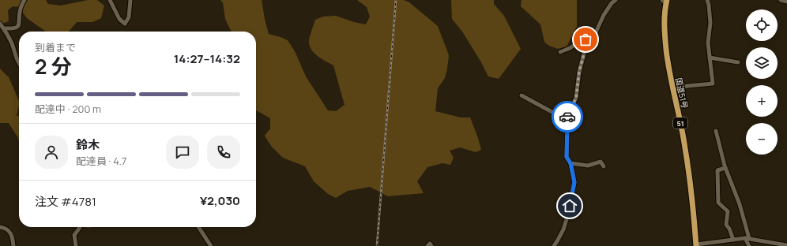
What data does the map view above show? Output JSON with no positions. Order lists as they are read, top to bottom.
{
  "streets": {
    "highway": ["国道51号", "51"]
  },
  "page": {
    "map_buttons": ["+", "−"],
    "heading": ["2 分", "到着まで", "14:27–14:32"],
    "panel": [
      "鈴木",
      "配達員 · 4.7",
      "注文 #4781",
      "¥2,030"
    ],
    "bar": "配達中 · 200 m"
  }
}
